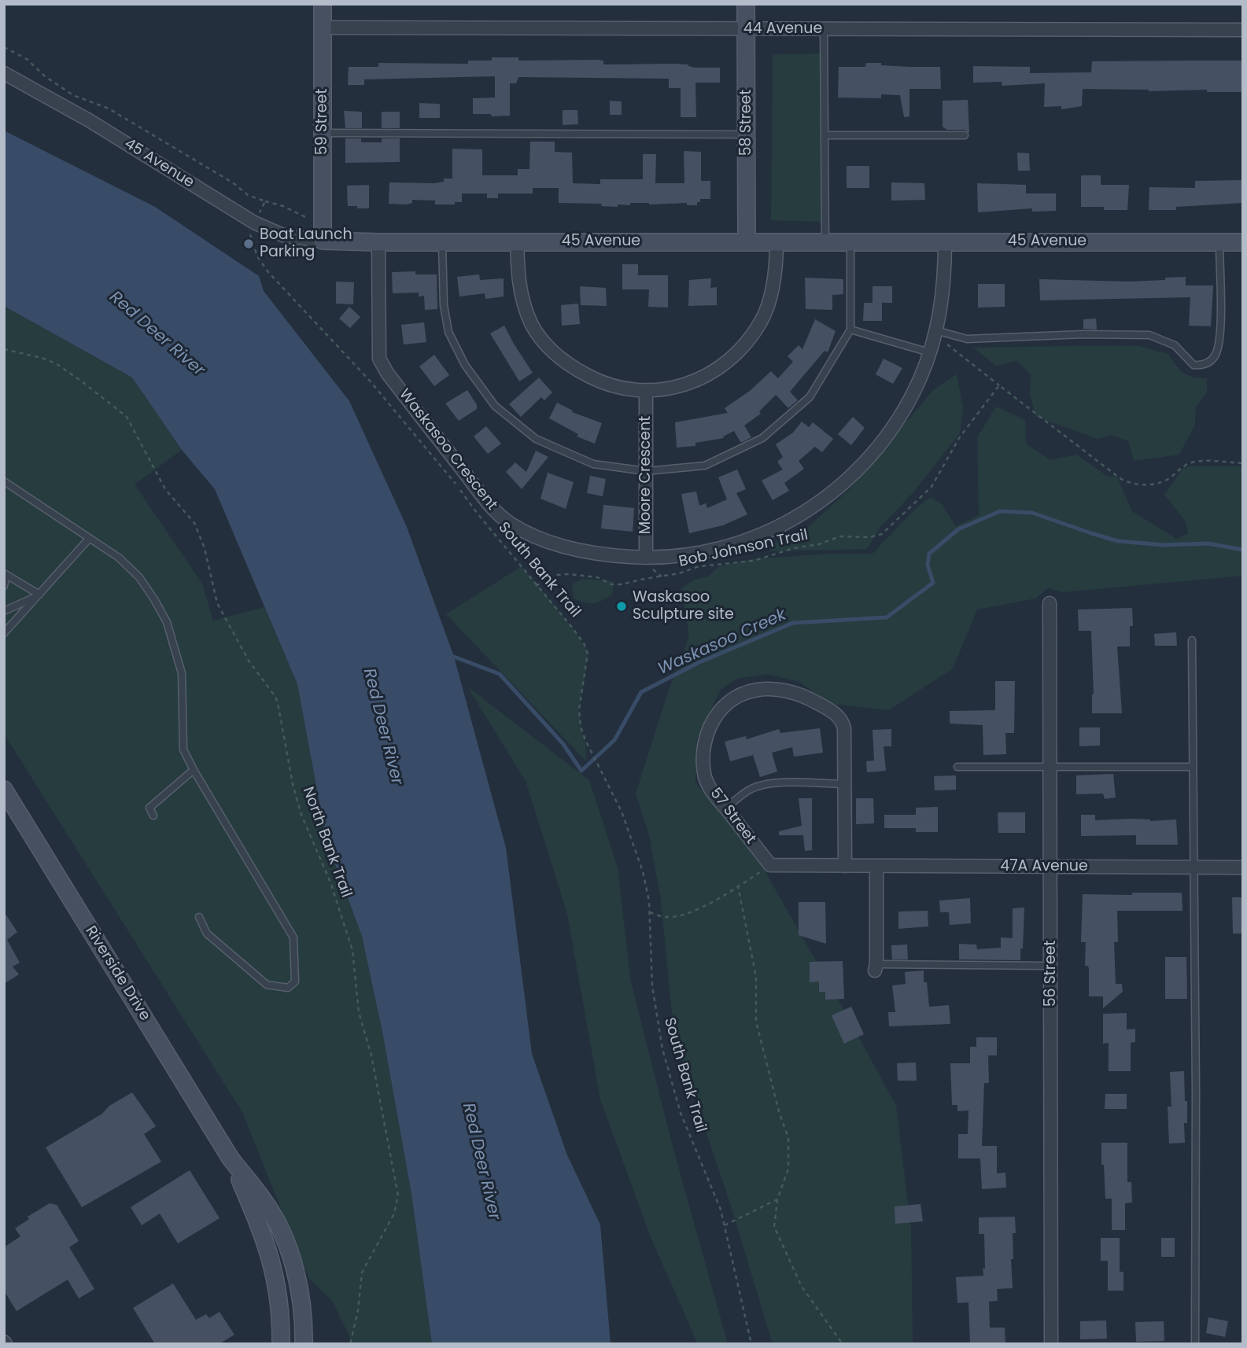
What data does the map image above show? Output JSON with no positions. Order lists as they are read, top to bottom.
{
  "streets": {
    "street": [
      "44 Avenue",
      "59 Street",
      "58 Street",
      "45 Avenue",
      "Waskasoo Crescent",
      "Moore Crescent",
      "57 Street",
      "47A Avenue",
      "Riverside Drive",
      "56 Street"
    ],
    "path": ["Bob Johnson Trail", "South Bank Trail", "North Bank Trail"]
  },
  "crossings": [
    ["44 Avenue", "59 Street"],
    ["44 Avenue", "58 Street"],
    ["59 Street", "45 Avenue"],
    ["58 Street", "45 Avenue"],
    ["45 Avenue", "Waskasoo Crescent"],
    ["Waskasoo Crescent", "Moore Crescent"],
    ["Bob Johnson Trail", "South Bank Trail"],
    ["57 Street", "47A Avenue"],
    ["47A Avenue", "56 Street"]
  ],
  "water": ["Red Deer River", "Waskasoo Creek"],
  "places": ["Boat Launch Parking", "Waskasoo Sculpture site"]
}
